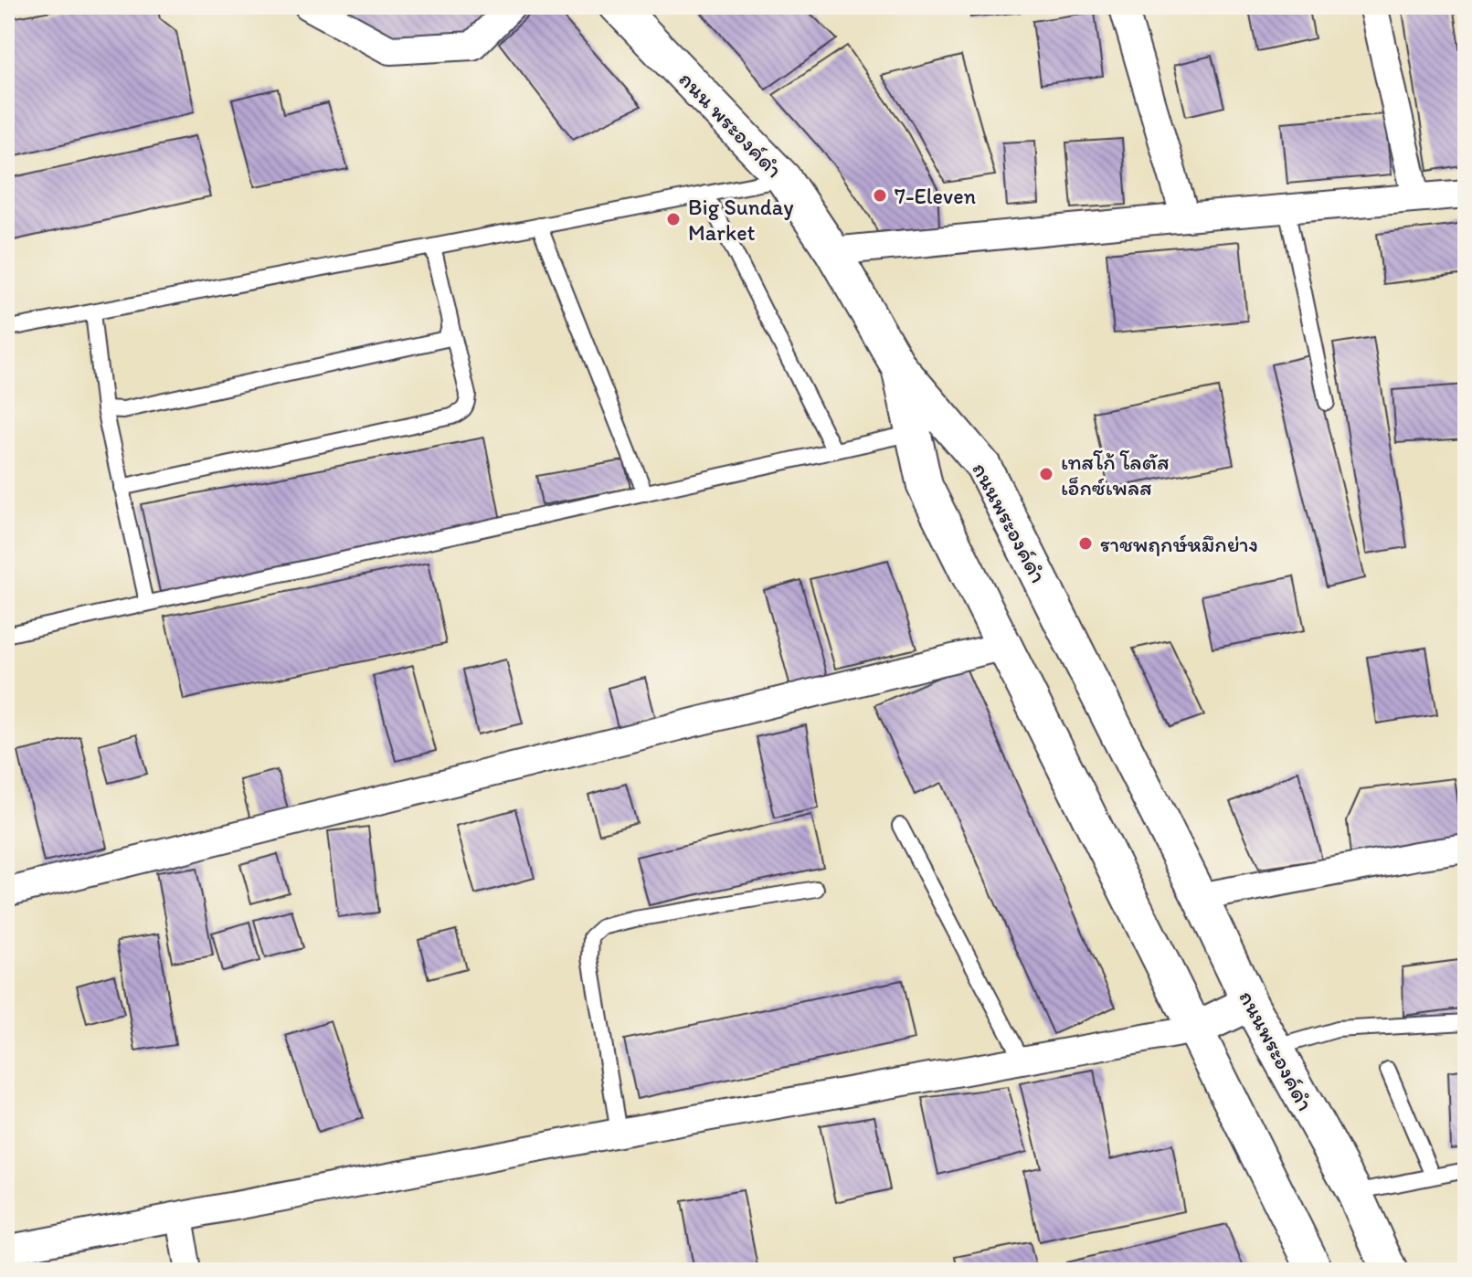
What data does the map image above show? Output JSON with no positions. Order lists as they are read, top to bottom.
{
  "streets": {
    "street": ["ถนน พระองค์ดำ", "ถนนพระองค์ดำ"]
  },
  "crossings": [
    ["ถนน พระองค์ดำ", "ถนนพระองค์ดำ"]
  ],
  "places": [
    "7-Eleven",
    "Big Sunday Market",
    "เทสโก้ โลตัส เอ็กซ์เพลส",
    "ราชพฤกษ์หมึกย่าง"
  ]
}
